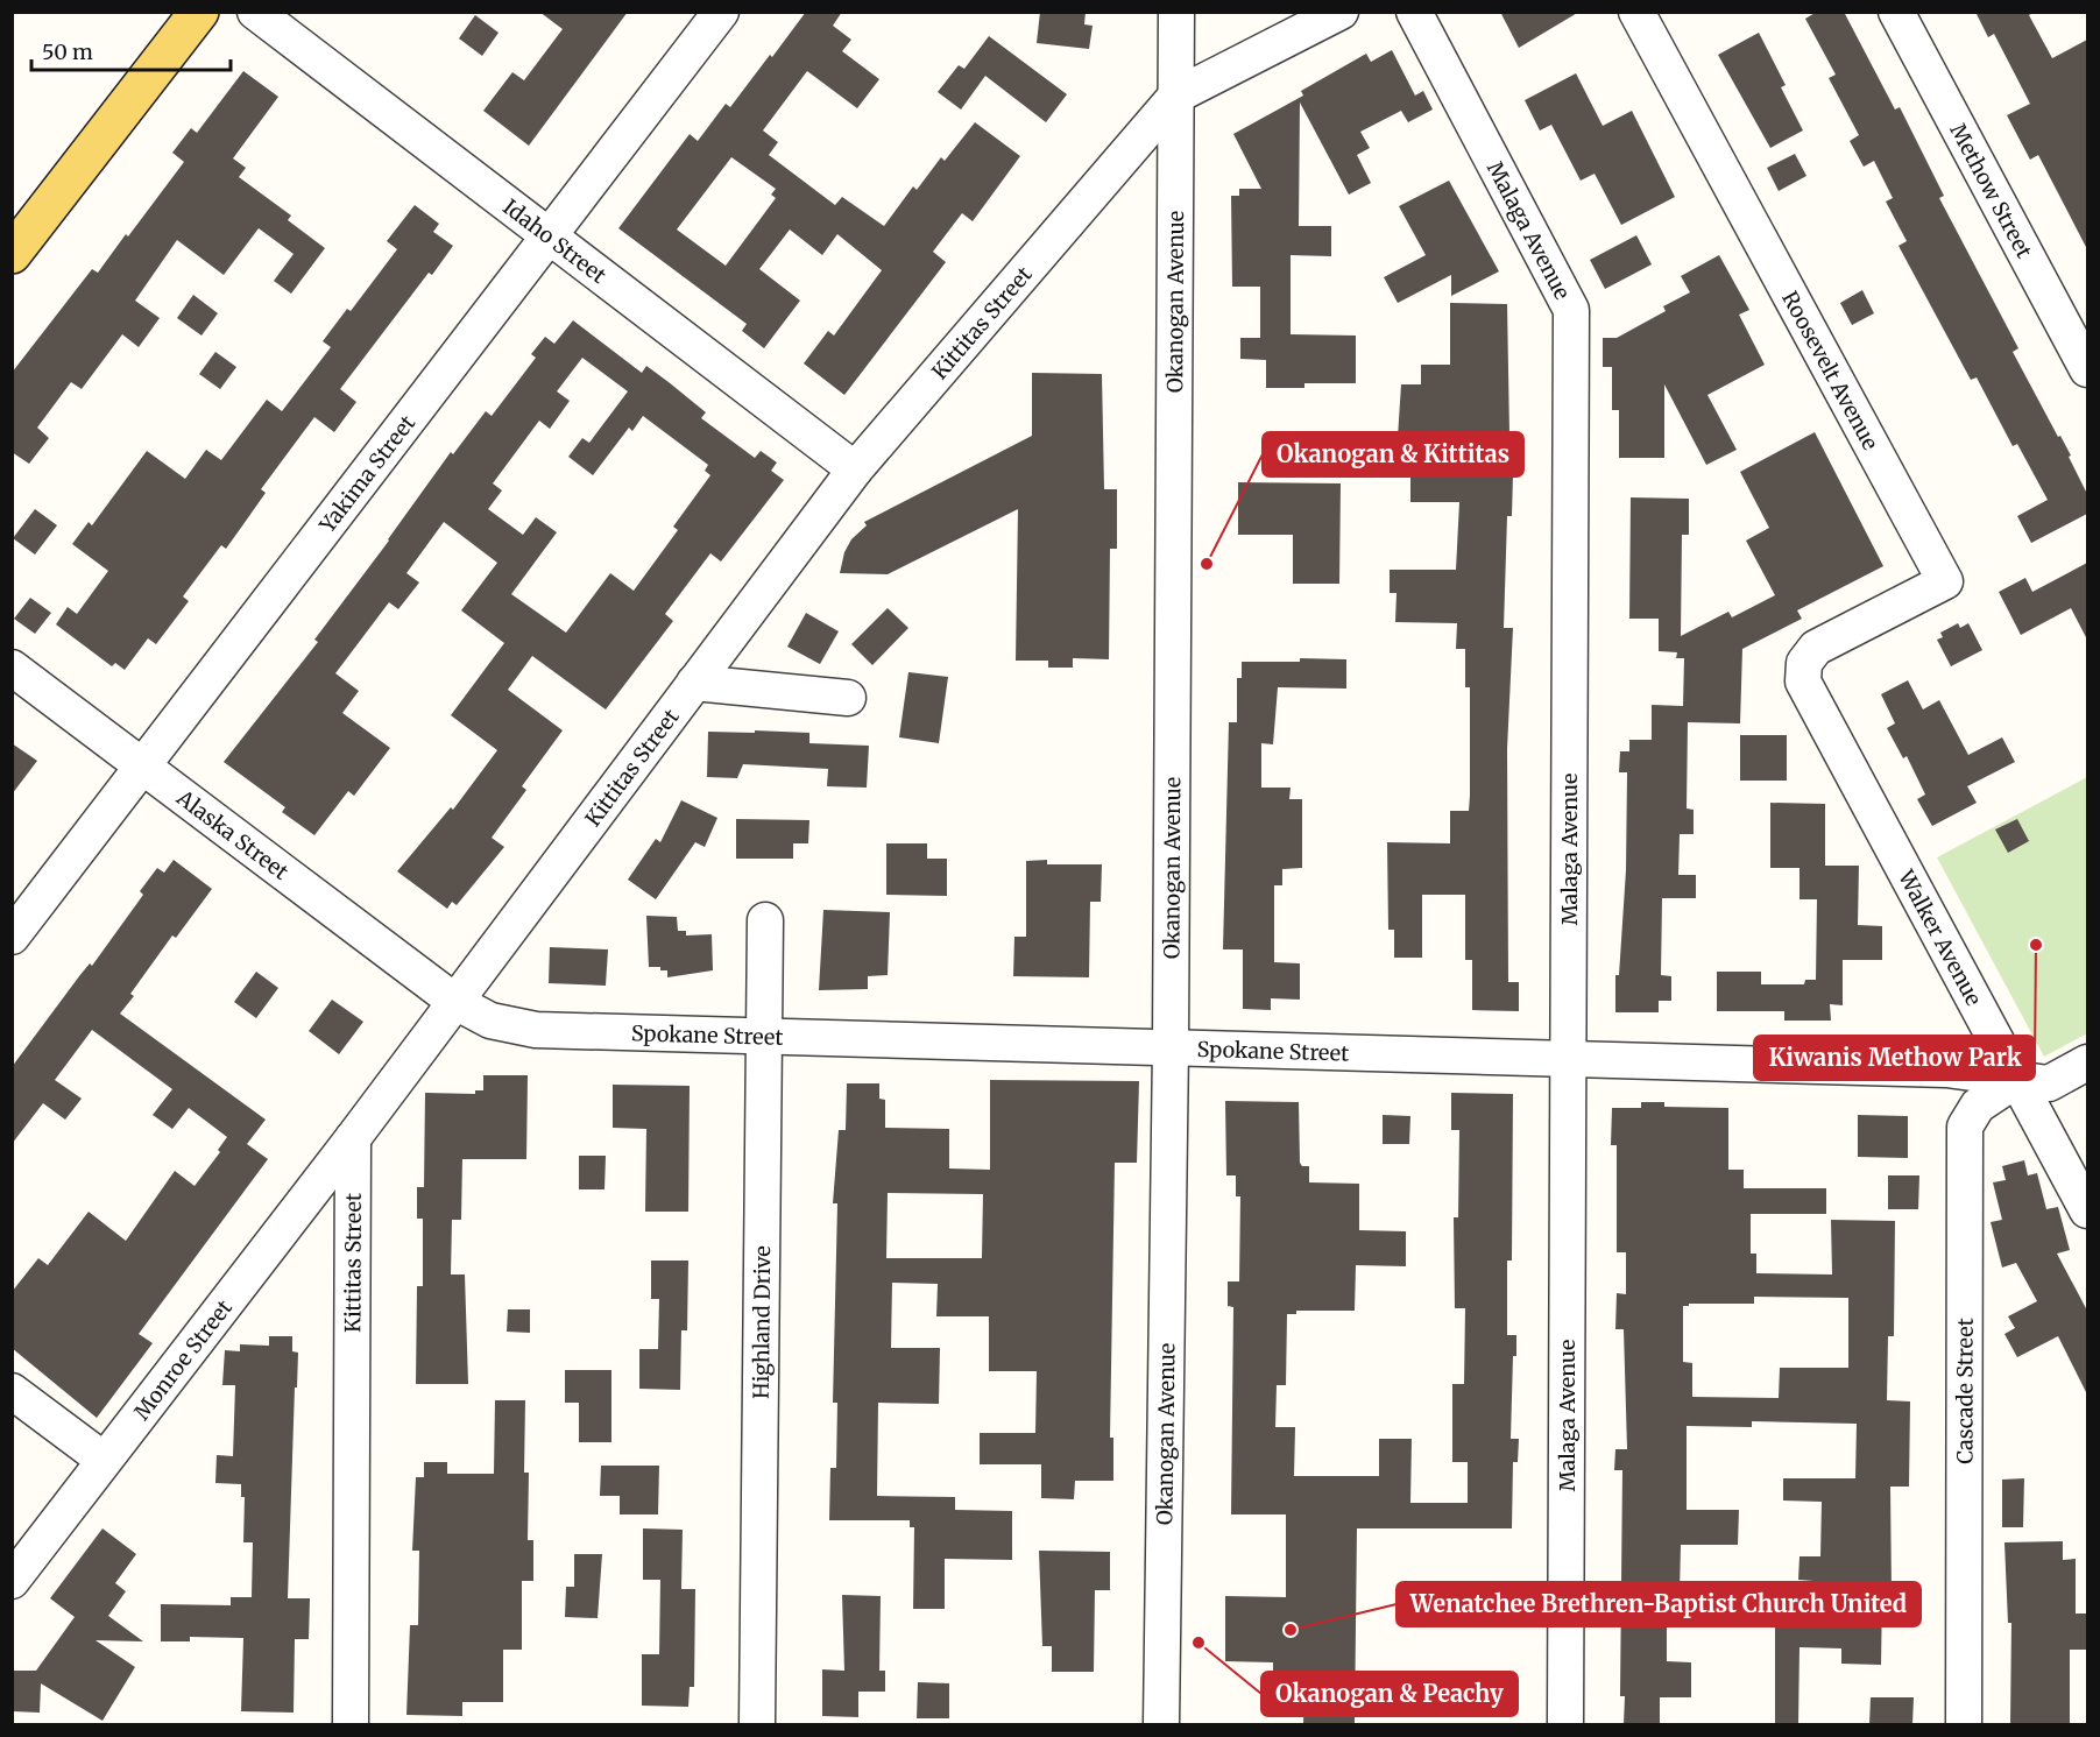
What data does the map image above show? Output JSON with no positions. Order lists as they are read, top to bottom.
{
  "streets": {
    "street": [
      "Methow Street",
      "Malaga Avenue",
      "Idaho Street",
      "Okanogan Avenue",
      "Kittitas Street",
      "Roosevelt Avenue",
      "Yakima Street",
      "Alaska Street",
      "Walker Avenue",
      "Spokane Street",
      "Highland Drive",
      "Monroe Street",
      "Cascade Street"
    ]
  },
  "crossings": [
    ["Malaga Avenue", "Spokane Street"],
    ["Idaho Street", "Kittitas Street"],
    ["Idaho Street", "Yakima Street"],
    ["Okanogan Avenue", "Kittitas Street"],
    ["Okanogan Avenue", "Spokane Street"],
    ["Kittitas Street", "Alaska Street"],
    ["Kittitas Street", "Spokane Street"],
    ["Kittitas Street", "Monroe Street"],
    ["Roosevelt Avenue", "Walker Avenue"],
    ["Yakima Street", "Alaska Street"],
    ["Alaska Street", "Spokane Street"],
    ["Walker Avenue", "Spokane Street"],
    ["Walker Avenue", "Cascade Street"],
    ["Spokane Street", "Highland Drive"],
    ["Spokane Street", "Cascade Street"]
  ],
  "places": [
    "Okanogan & Kittitas",
    "Kiwanis Methow Park",
    "Wenatchee Brethren-Baptist Church United",
    "Okanogan & Peachy"
  ],
  "scale_bar": "50 m"
}
